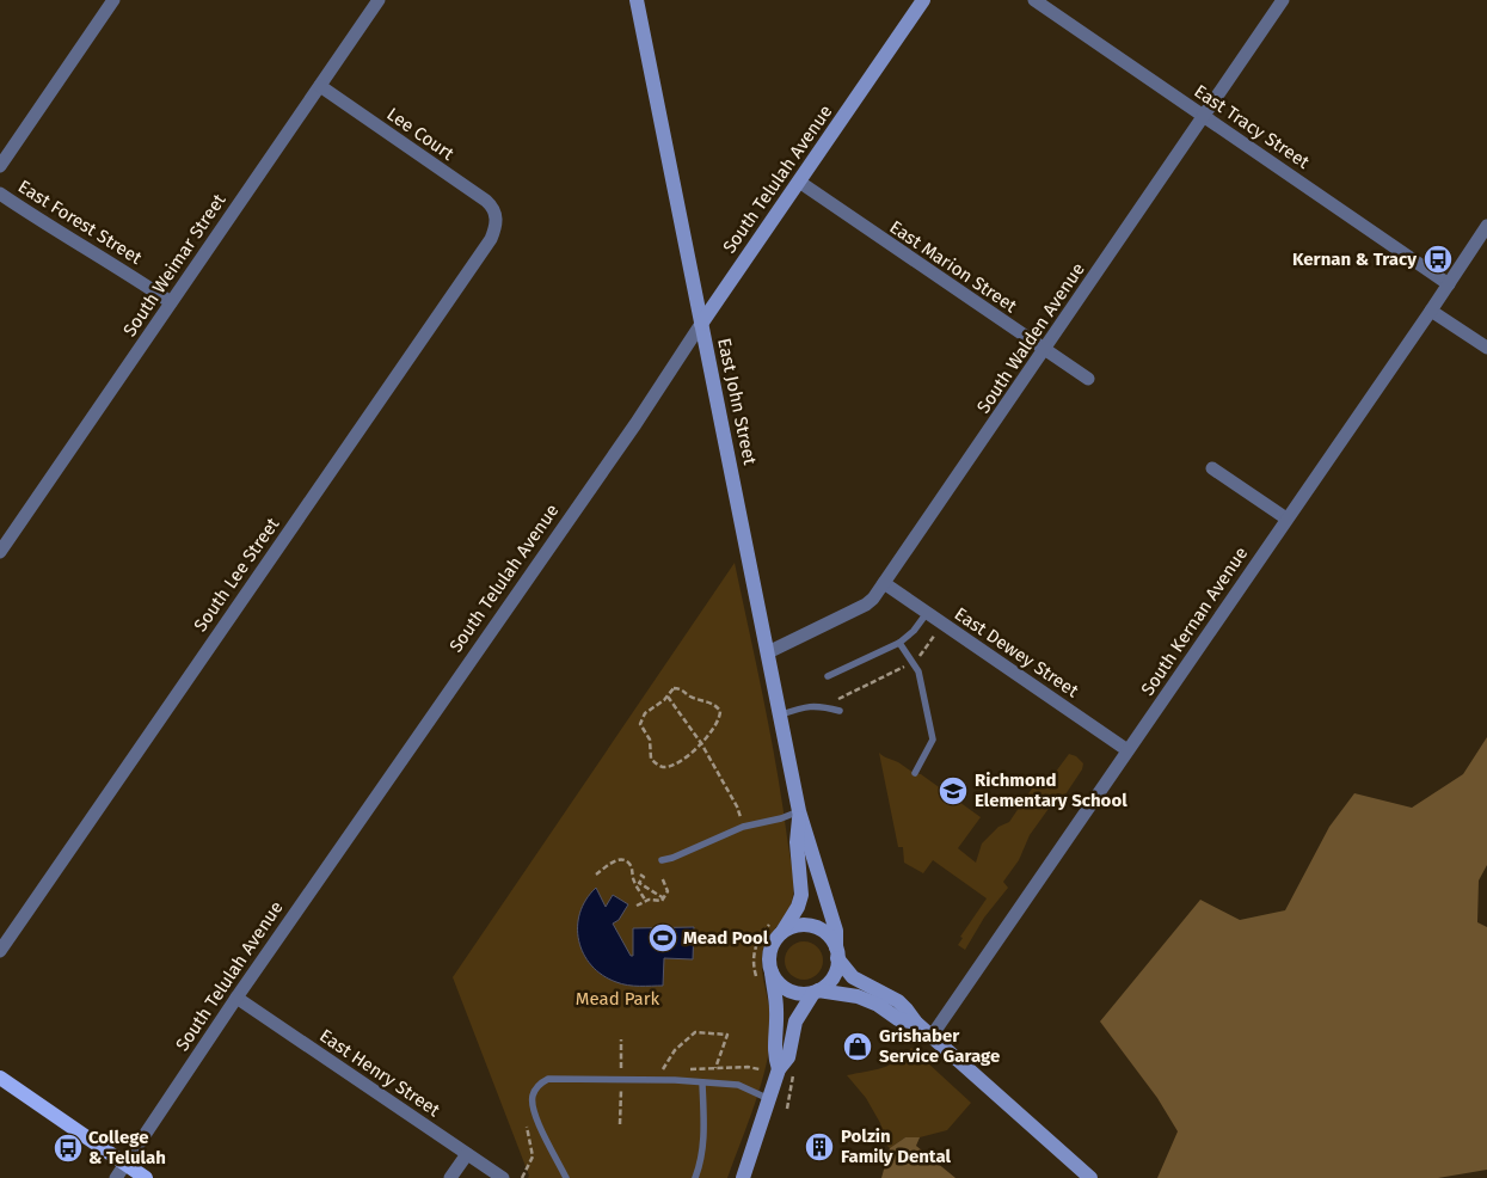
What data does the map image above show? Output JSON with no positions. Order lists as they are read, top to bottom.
{
  "streets": {
    "street": [
      "East Tracy Street",
      "Lee Court",
      "South Telulah Avenue",
      "East Forest Street",
      "South Weimar Street",
      "East Marion Street",
      "South Walden Avenue",
      "East John Street",
      "South Lee Street",
      "South Kernan Avenue",
      "East Dewey Street",
      "East Henry Street"
    ]
  },
  "crossings": [
    ["East Tracy Street", "South Walden Avenue"],
    ["East Tracy Street", "South Kernan Avenue"],
    ["Lee Court", "South Weimar Street"],
    ["Lee Court", "South Lee Street"],
    ["South Telulah Avenue", "East Marion Street"],
    ["South Telulah Avenue", "East John Street"],
    ["South Telulah Avenue", "East Henry Street"],
    ["East Forest Street", "South Weimar Street"],
    ["East Marion Street", "South Walden Avenue"],
    ["South Walden Avenue", "East John Street"],
    ["South Walden Avenue", "East Dewey Street"],
    ["South Kernan Avenue", "East Dewey Street"]
  ],
  "parks": ["Mead Park"],
  "places": {
    "bus stop": ["Kernan & Tracy", "College & Telulah"],
    "school or university": ["Richmond Elementary School"],
    "sports": ["Mead Pool"],
    "shop": ["Grishaber Service Garage"],
    "building": ["Polzin Family Dental"]
  }
}
